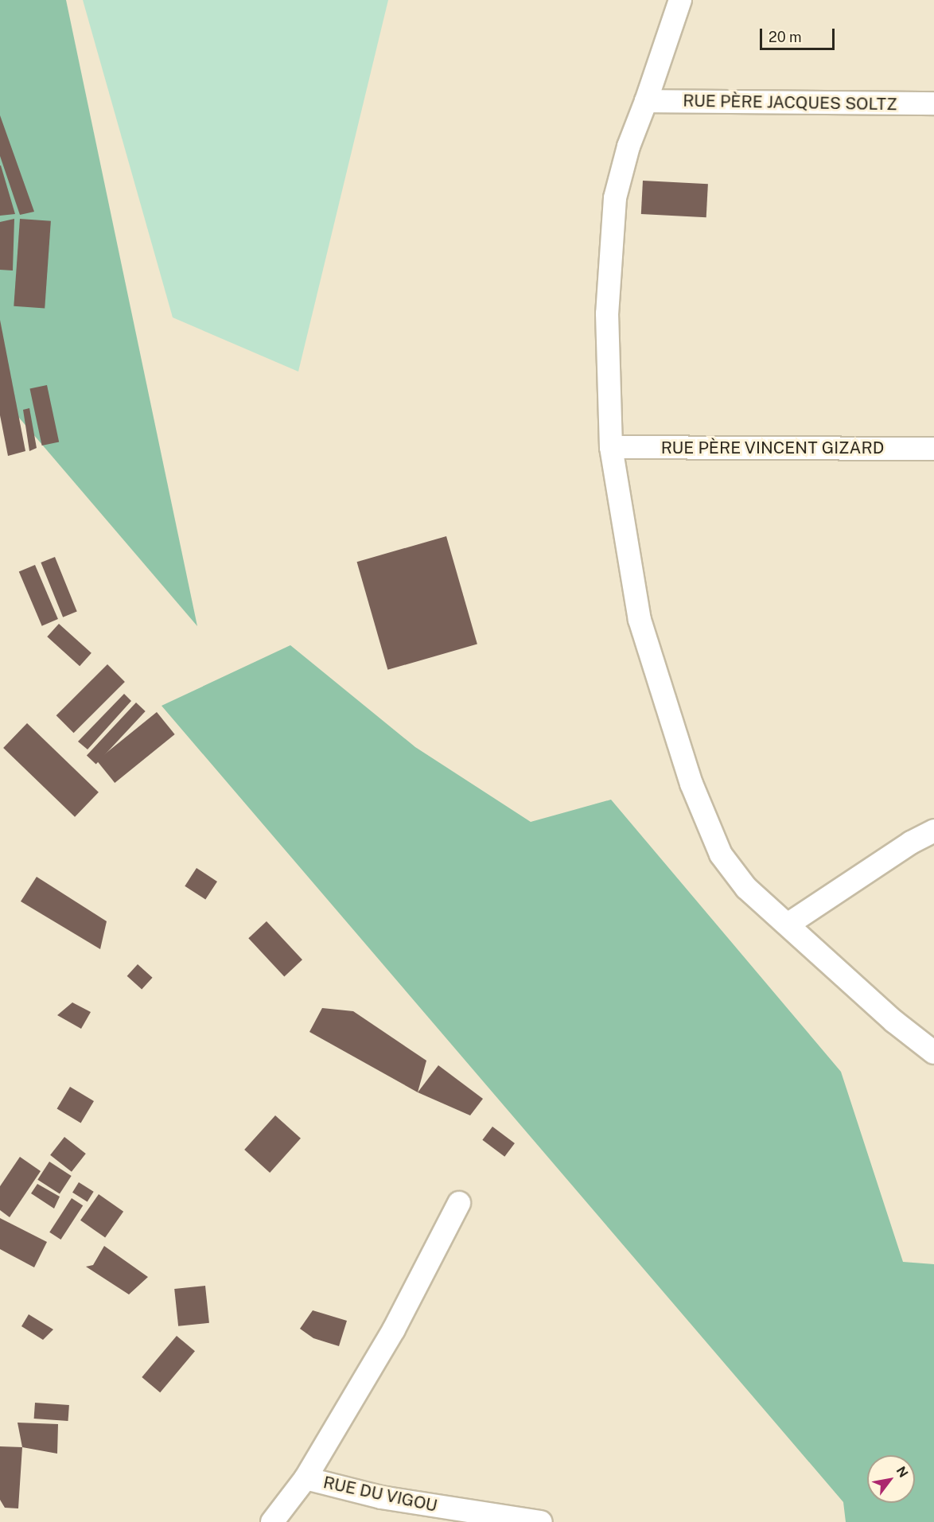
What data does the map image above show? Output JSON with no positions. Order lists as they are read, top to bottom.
{
  "streets": {
    "street": ["RUE PÈRE JACQUES SOLTZ", "RUE PÈRE VINCENT GIZARD", "RUE DU VIGOU"]
  },
  "scale_bar": "20 m",
  "north": "top right"
}
